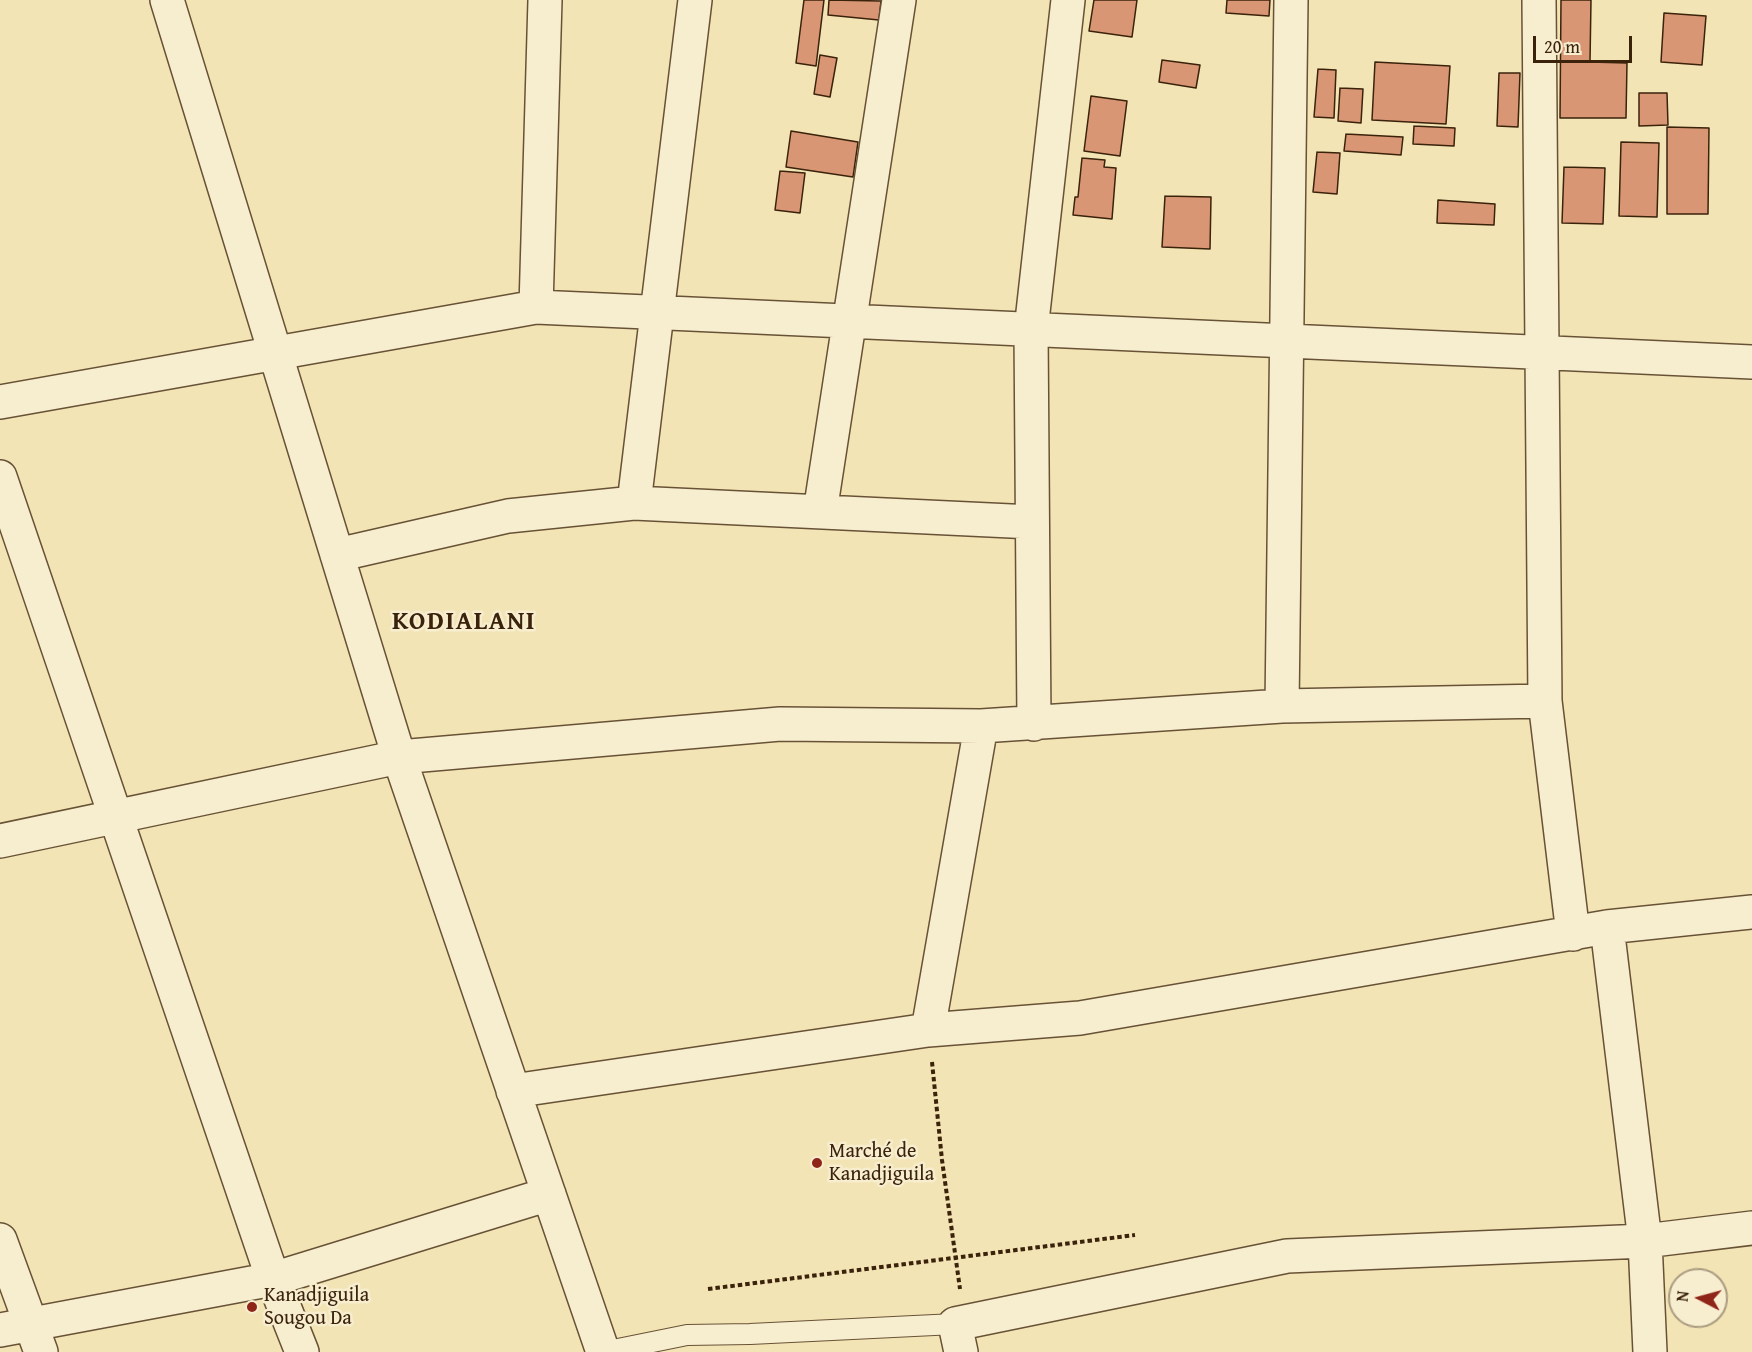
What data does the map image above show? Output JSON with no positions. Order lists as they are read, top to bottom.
{
  "districts": ["KODIALANI"],
  "places": ["Marché de Kanadjiguila", "Kanadjiguila Sougou Da"],
  "scale_bar": "20 m",
  "north": "left"
}
